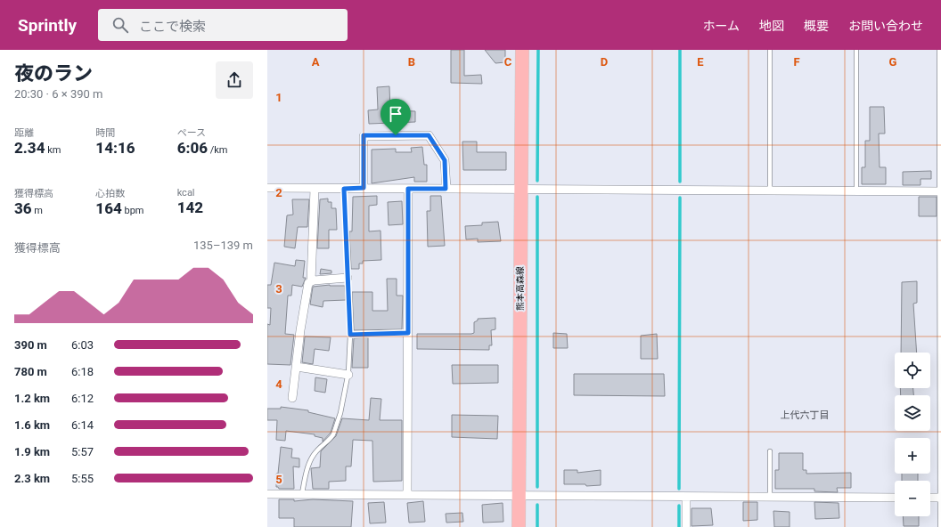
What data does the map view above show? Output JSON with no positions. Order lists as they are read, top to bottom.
{
  "streets": {
    "main road": ["熊本高森線"]
  },
  "districts": ["上代六丁目"],
  "page": {
    "header": "Sprintly",
    "search": "ここで検索",
    "nav": [
      "ホーム",
      "地図",
      "概要",
      "お問い合わせ"
    ],
    "heading": ["夜のラン", "20:30 · 6 × 390 m"],
    "stats": [
      ["距離", "2.34 km"],
      ["時間", "14:16"],
      ["ペース", "6:06 /km"],
      ["獲得標高", "36 m"],
      ["心拍数", "164 bpm"],
      ["kcal", "142"]
    ],
    "chart": ["獲得標高", "135–139 m"],
    "list": [
      {
        "name": "390 m",
        "note": "6:03"
      },
      {
        "name": "780 m",
        "note": "6:18"
      },
      {
        "name": "1.2 km",
        "note": "6:12"
      },
      {
        "name": "1.6 km",
        "note": "6:14"
      },
      {
        "name": "1.9 km",
        "note": "5:57"
      },
      {
        "name": "2.3 km",
        "note": "5:55"
      }
    ],
    "map_buttons": ["+", "−"]
  },
  "grid": {
    "columns": [
      "A",
      "B",
      "C",
      "D",
      "E",
      "F",
      "G"
    ],
    "rows": [
      "1",
      "2",
      "3",
      "4",
      "5"
    ]
  }
}
